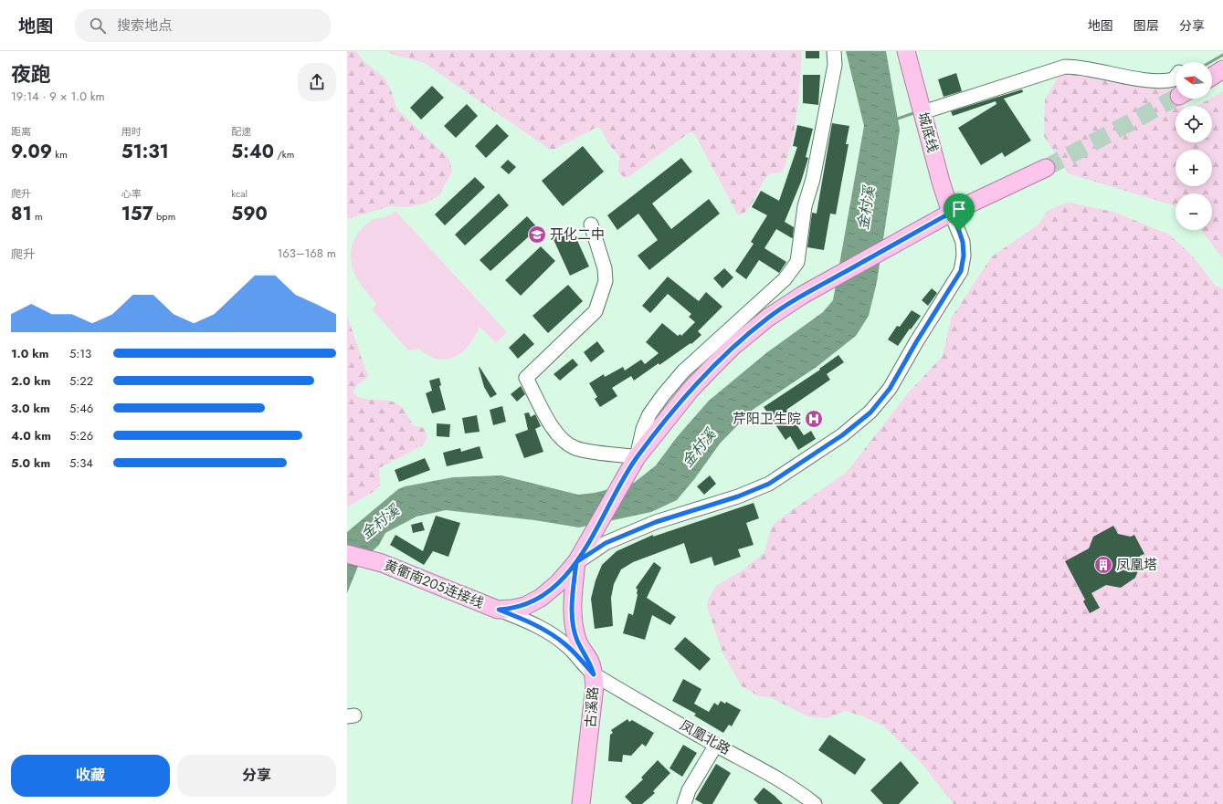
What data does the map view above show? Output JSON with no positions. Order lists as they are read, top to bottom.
{
  "streets": {
    "main road": ["城底线", "黄衢南205连接线", "古溪路"],
    "street": ["凤凰北路"]
  },
  "crossings": [
    ["城底线", "黄衢南205连接线"],
    ["黄衢南205连接线", "古溪路"],
    ["黄衢南205连接线", "凤凰北路"],
    ["古溪路", "凤凰北路"]
  ],
  "water": ["金村溪"],
  "places": {
    "school or university": ["开化二中"],
    "hospital": ["芹阳卫生院"],
    "building": ["凤凰塔"]
  },
  "north": "left",
  "page": {
    "header": "地图",
    "search": "搜索地点",
    "nav": ["地图", "图层", "分享"],
    "heading": ["夜跑", "19:14 · 9 × 1.0 km"],
    "map_buttons": ["+", "−"],
    "stats": [
      ["距离", "9.09 km"],
      ["用时", "51:31"],
      ["配速", "5:40 /km"],
      ["爬升", "81 m"],
      ["心率", "157 bpm"],
      ["kcal", "590"]
    ],
    "chart": ["爬升", "163–168 m"],
    "list": [
      {
        "name": "1.0 km",
        "note": "5:13"
      },
      {
        "name": "2.0 km",
        "note": "5:22"
      },
      {
        "name": "3.0 km",
        "note": "5:46"
      },
      {
        "name": "4.0 km",
        "note": "5:26"
      },
      {
        "name": "5.0 km",
        "note": "5:34"
      }
    ],
    "buttons": ["收藏", "分享"]
  }
}
